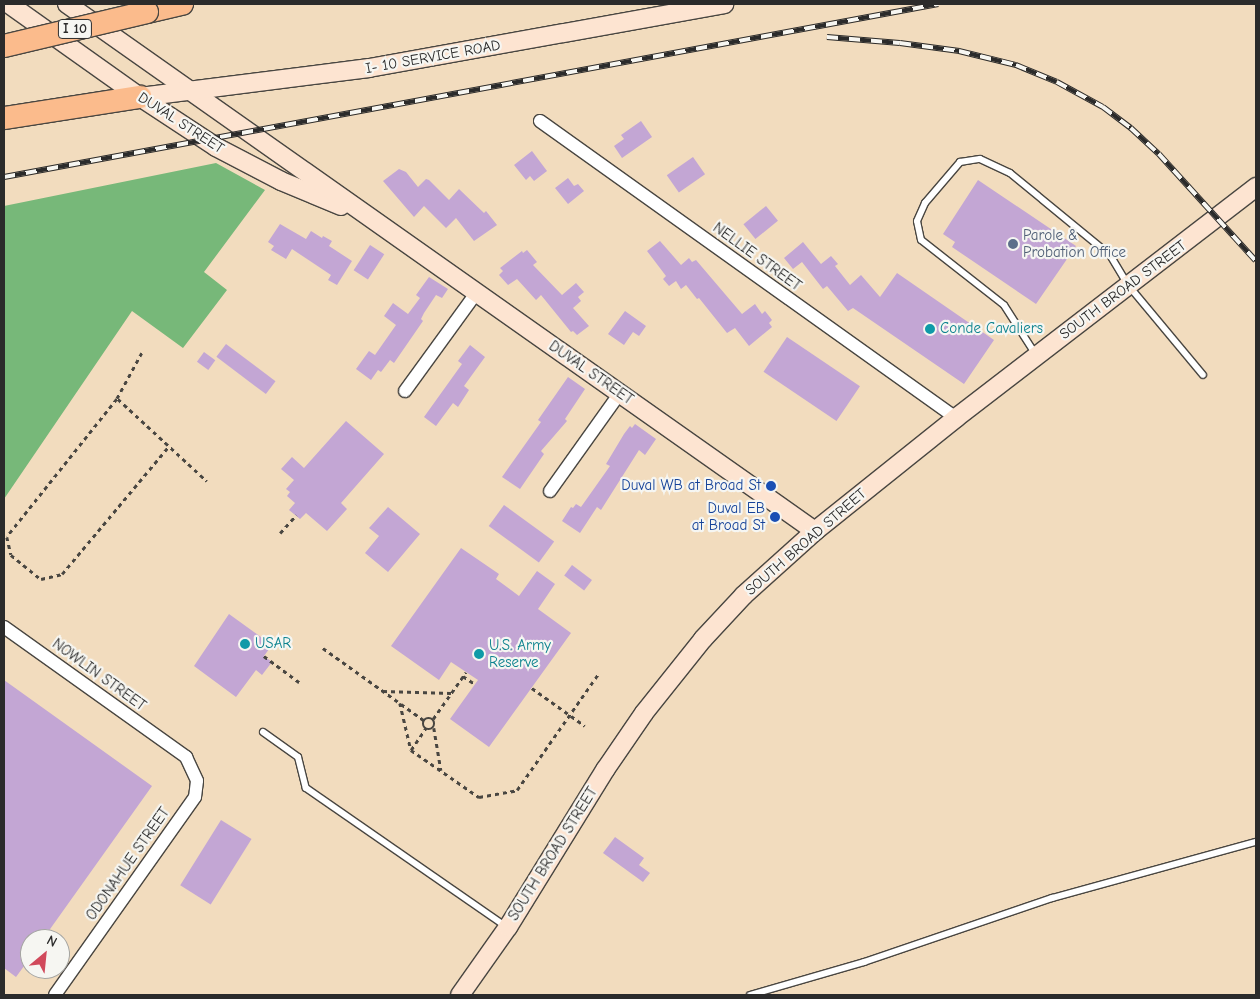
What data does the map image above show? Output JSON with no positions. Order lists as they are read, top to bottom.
{
  "streets": {
    "highway": ["I 10"],
    "street": [
      "I- 10 SERVICE ROAD",
      "DUVAL STREET",
      "NELLIE STREET",
      "SOUTH BROAD STREET",
      "NOWLIN STREET",
      "ODONAHUE STREET"
    ]
  },
  "crossings": [
    ["I- 10 SERVICE ROAD", "DUVAL STREET"],
    ["DUVAL STREET", "SOUTH BROAD STREET"],
    ["NELLIE STREET", "SOUTH BROAD STREET"],
    ["NOWLIN STREET", "ODONAHUE STREET"]
  ],
  "places": [
    "Parole & Probation Office",
    "Conde Cavaliers",
    "Duval WB at Broad St",
    "Duval EB at Broad St",
    "USAR",
    "U.S. Army Reserve"
  ],
  "north": "top right"
}
